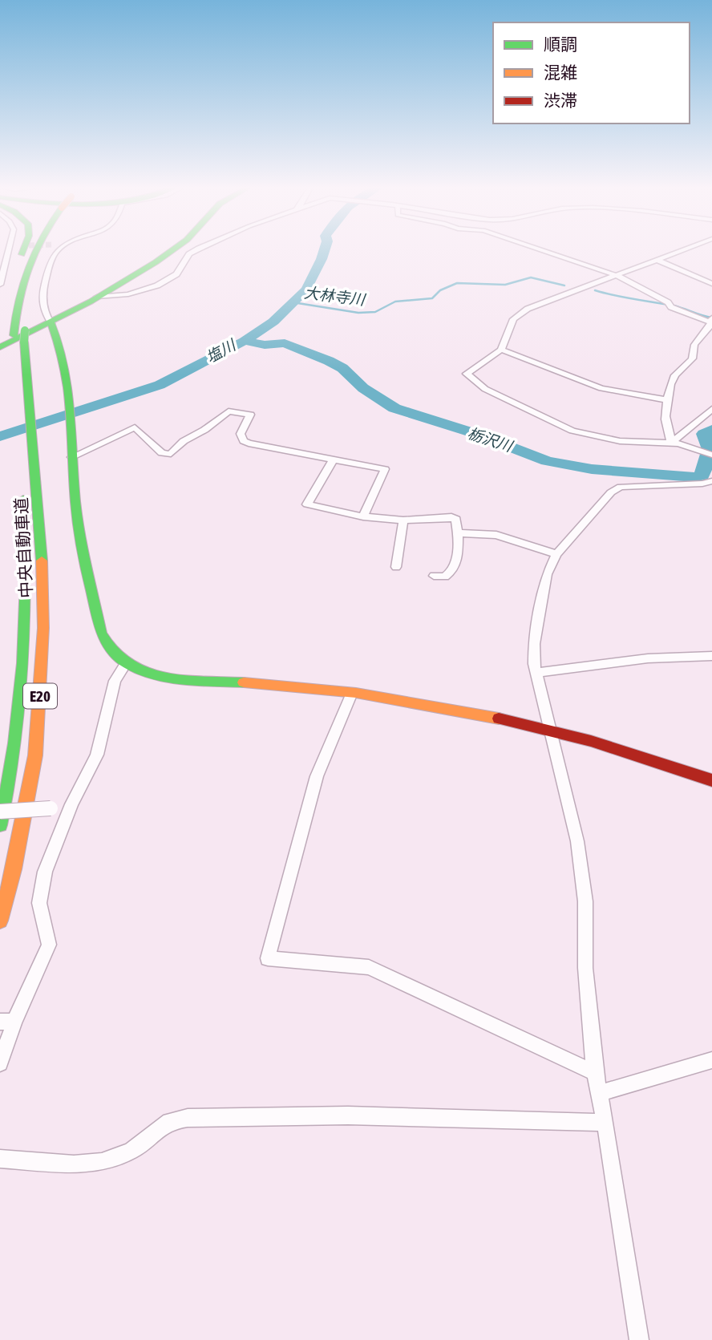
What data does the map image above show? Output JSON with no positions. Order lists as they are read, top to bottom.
{
  "streets": {
    "main road": ["中央自動車道", "E20"]
  },
  "water": ["大林寺川", "塩川", "栃沢川"],
  "legend": ["順調", "混雑", "渋滞"]
}
